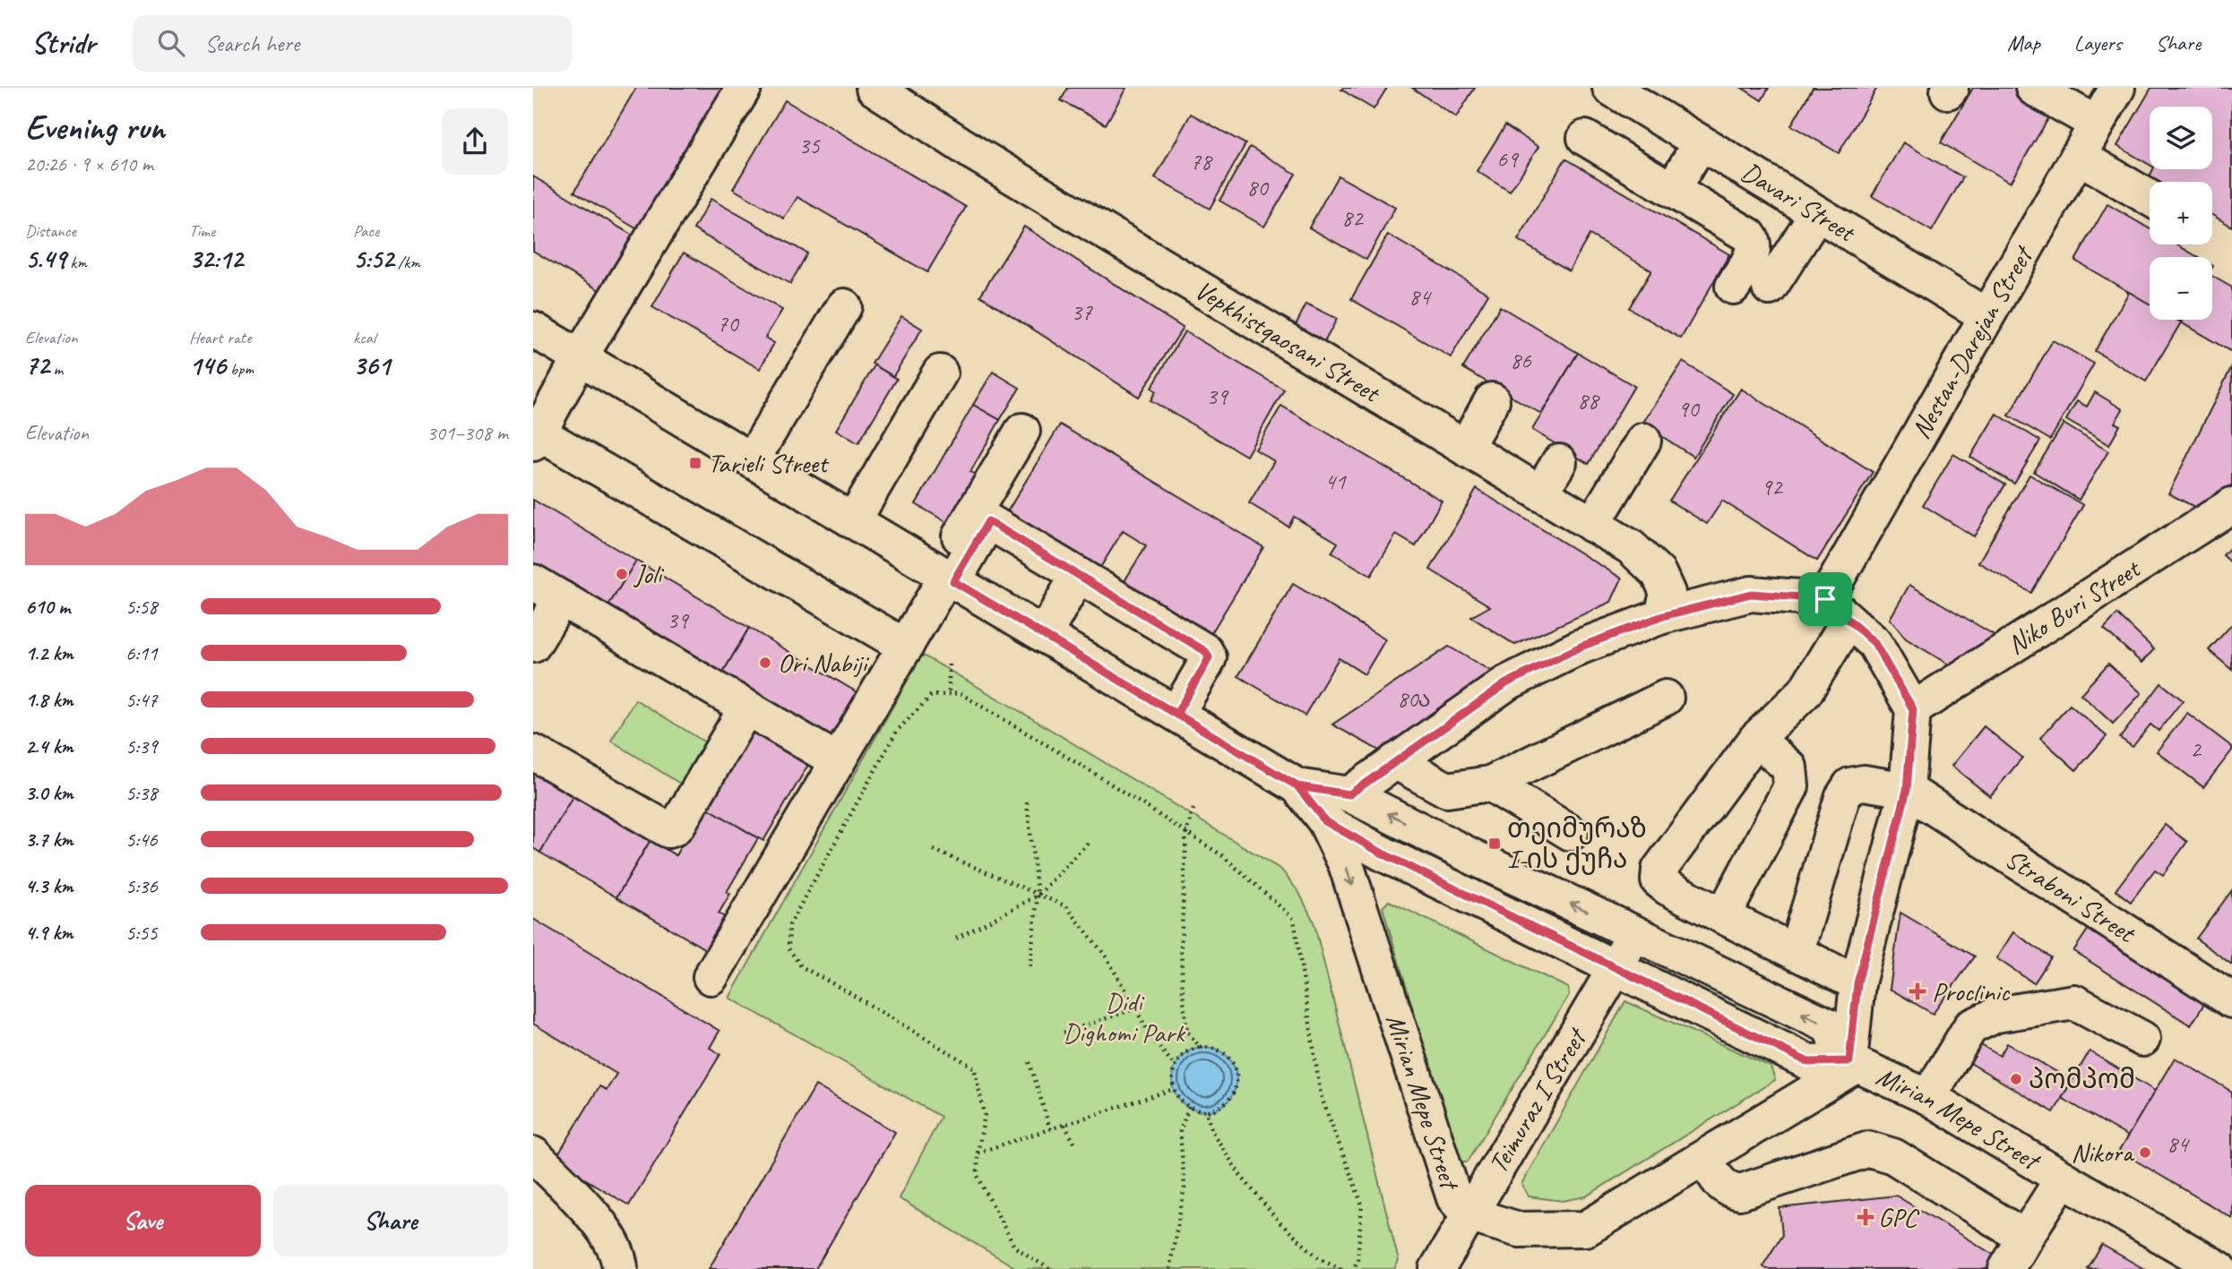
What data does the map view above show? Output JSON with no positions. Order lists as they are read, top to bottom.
{
  "streets": {
    "street": [
      "Davari Street",
      "Vepkhistqaosani Street",
      "Nestan-Darejan Street",
      "Niko Buri Street",
      "Straboni Street",
      "Mirian Mepe Street",
      "Teimuraz I Street"
    ]
  },
  "crossings": [
    ["Davari Street", "Nestan-Darejan Street"],
    ["Niko Buri Street", "Mirian Mepe Street"],
    ["Straboni Street", "Mirian Mepe Street"],
    ["Mirian Mepe Street", "Teimuraz I Street"]
  ],
  "parks": ["Didi Dighomi Park"],
  "places": {
    "transit": ["Tarieli Street", "თეიმურაზ I-ის ქუჩა"],
    "other": [
      "Joli",
      "Ori Nabiji",
      "პომპომ",
      "Nikora"
    ],
    "health": ["Proclinic", "GPC"]
  },
  "house_numbers": [
    "35",
    "69",
    "78",
    "80",
    "82",
    "84",
    "37",
    "70",
    "86",
    "39",
    "88",
    "90",
    "41",
    "92",
    "39",
    "80ა",
    "2",
    "84"
  ],
  "page": {
    "header": "Stridr",
    "search": "Search here",
    "nav": ["Map", "Layers", "Share"],
    "heading": ["Evening run", "20:26 · 9 × 610 m"],
    "map_buttons": ["+", "−"],
    "stats": [
      ["Distance", "5.49 km"],
      ["Time", "32:12"],
      ["Pace", "5:52 /km"],
      ["Elevation", "72 m"],
      ["Heart rate", "146 bpm"],
      ["kcal", "361"]
    ],
    "chart": ["Elevation", "301–308 m"],
    "list": [
      {
        "name": "610 m",
        "note": "5:58"
      },
      {
        "name": "1.2 km",
        "note": "6:11"
      },
      {
        "name": "1.8 km",
        "note": "5:47"
      },
      {
        "name": "2.4 km",
        "note": "5:39"
      },
      {
        "name": "3.0 km",
        "note": "5:38"
      },
      {
        "name": "3.7 km",
        "note": "5:46"
      },
      {
        "name": "4.3 km",
        "note": "5:36"
      },
      {
        "name": "4.9 km",
        "note": "5:55"
      }
    ],
    "buttons": ["Save", "Share"]
  }
}
